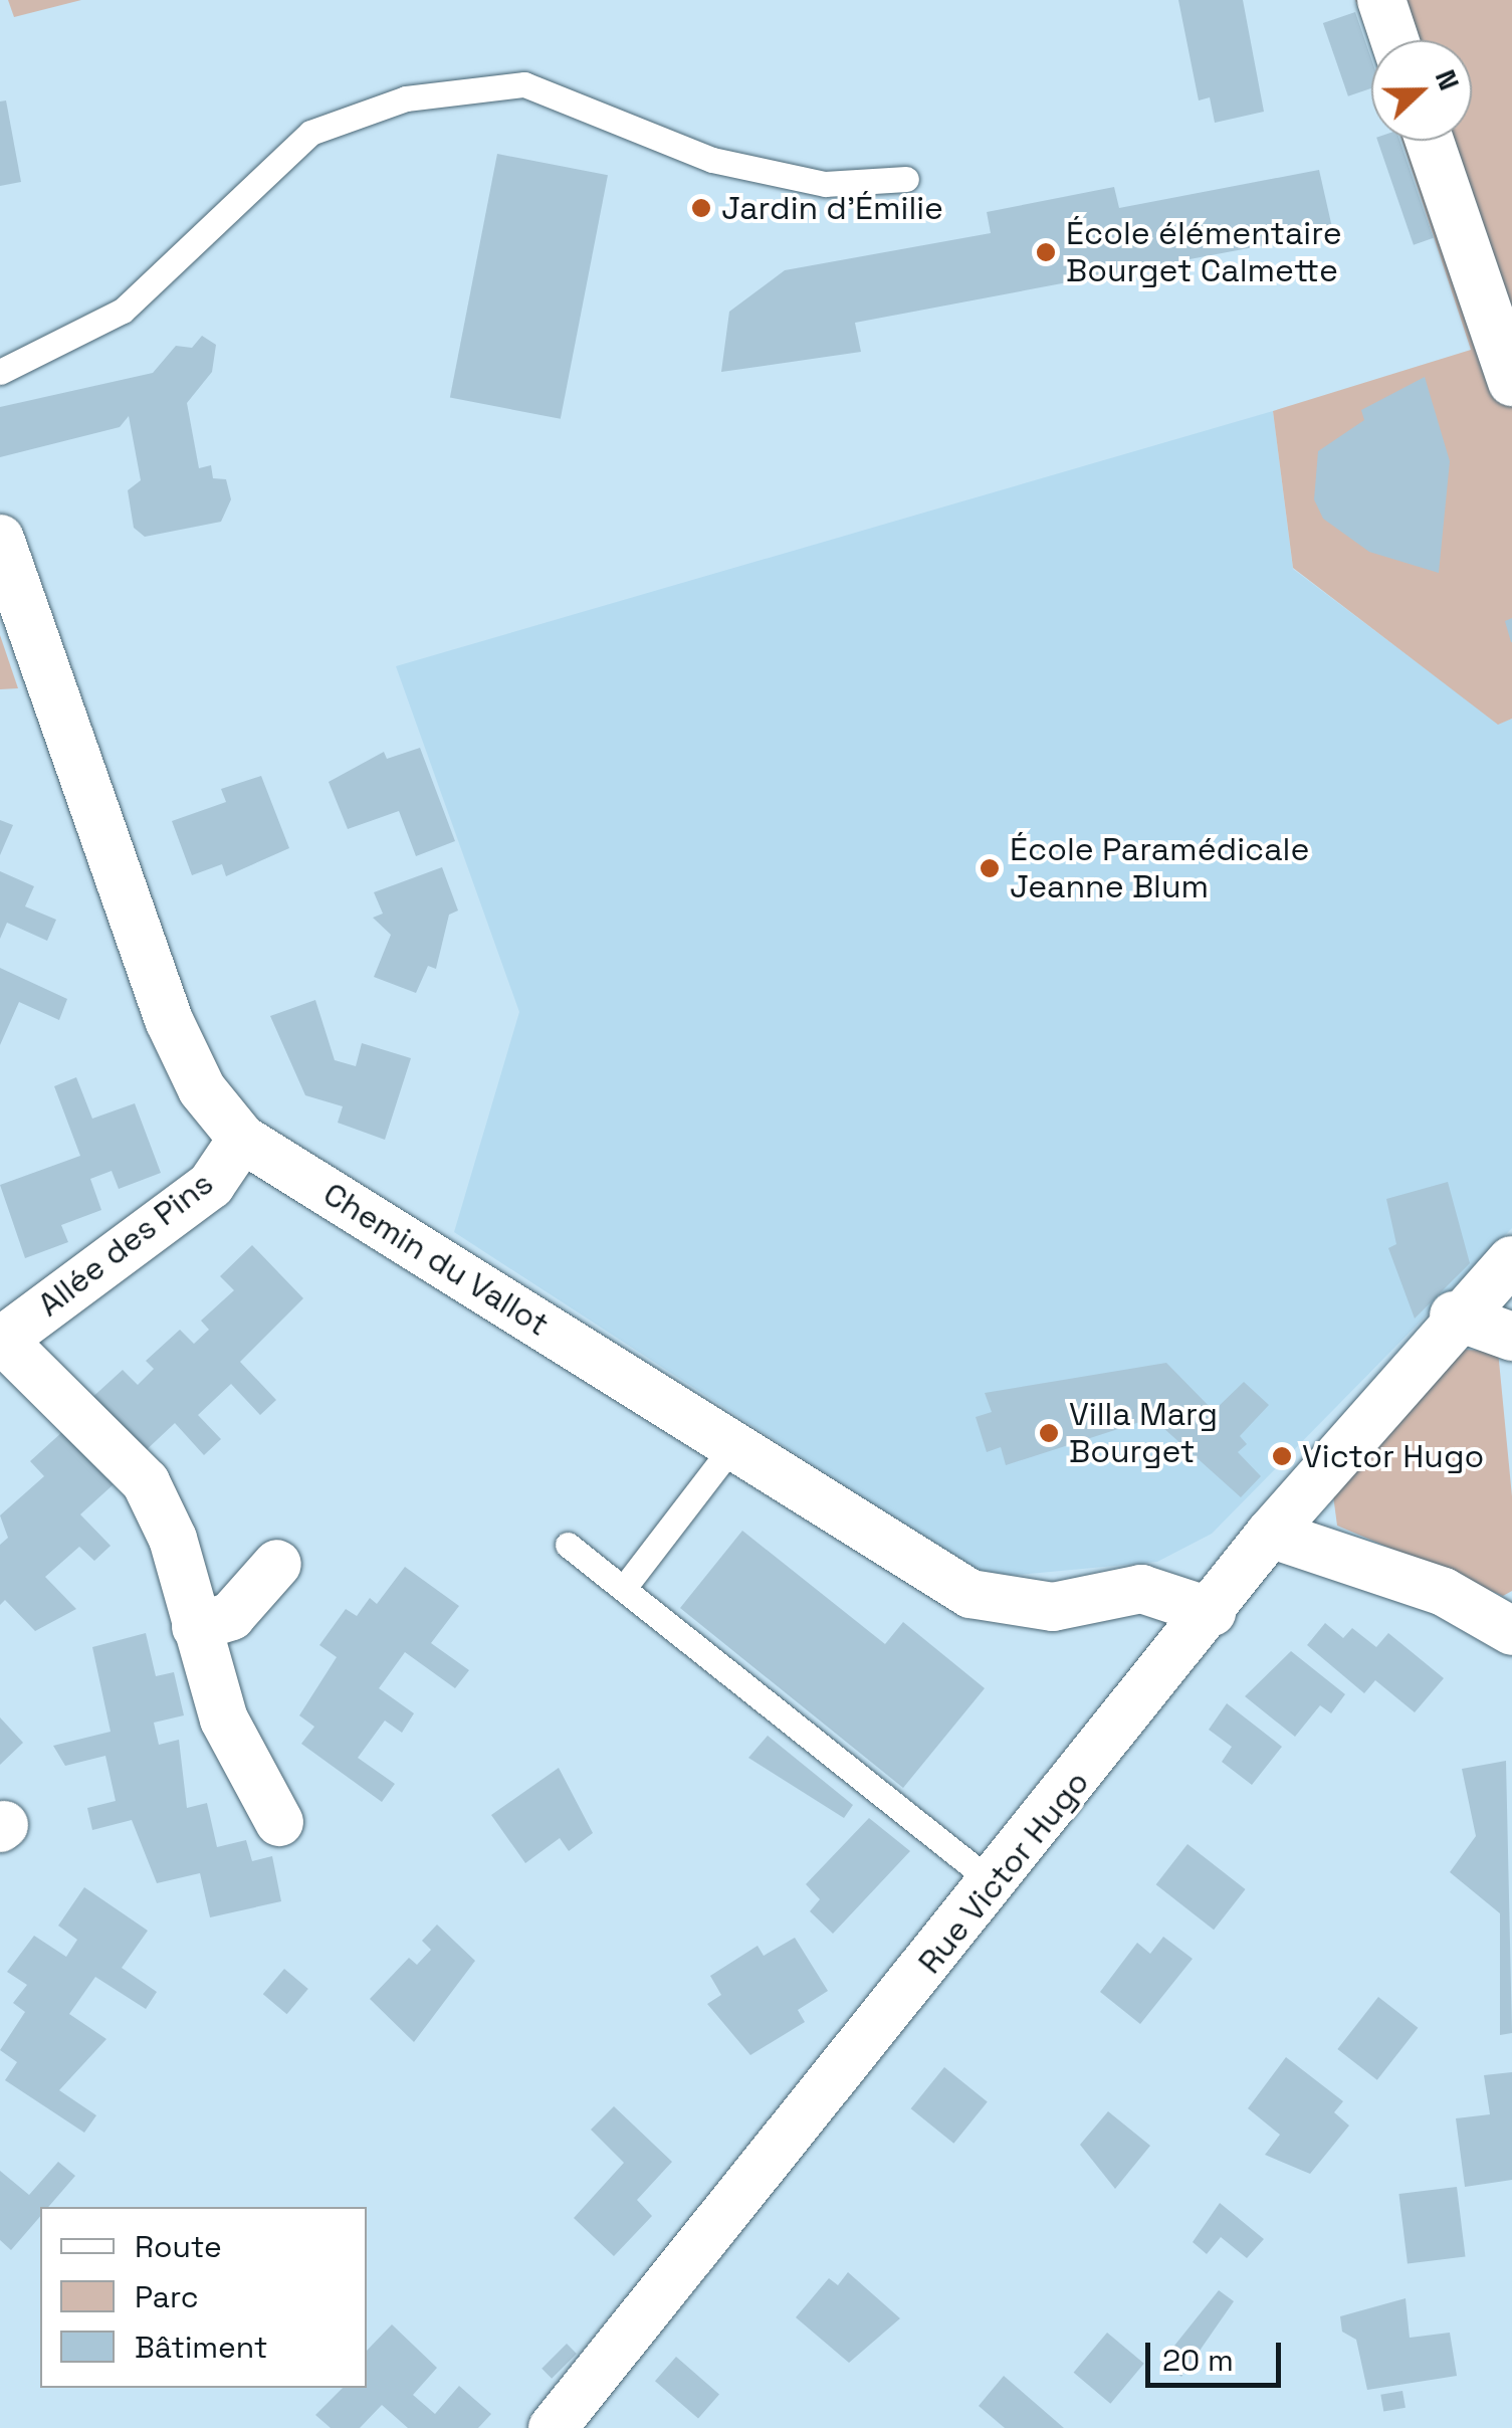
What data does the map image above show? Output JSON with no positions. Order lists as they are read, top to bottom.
{
  "streets": {
    "street": ["Allée des Pins", "Chemin du Vallot", "Rue Victor Hugo"]
  },
  "crossings": [
    ["Allée des Pins", "Chemin du Vallot"],
    ["Chemin du Vallot", "Rue Victor Hugo"]
  ],
  "places": [
    "Jardin d'Émilie",
    "École élémentaire Bourget Calmette",
    "École Paramédicale Jeanne Blum",
    "Villa Marg Bourget",
    "Victor Hugo"
  ],
  "legend": ["Route", "Parc", "Bâtiment"],
  "scale_bar": "20 m",
  "north": "right"
}
